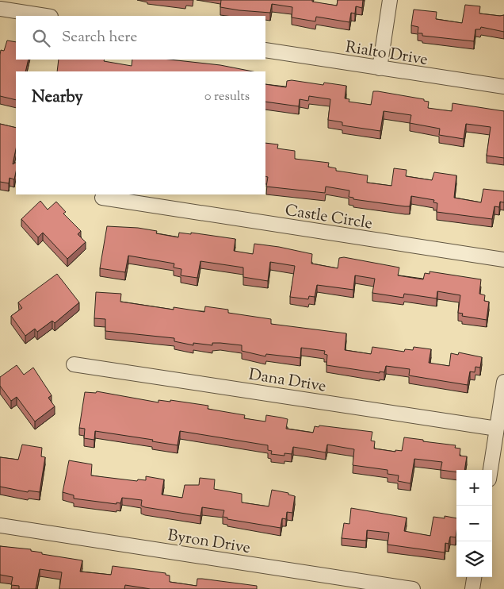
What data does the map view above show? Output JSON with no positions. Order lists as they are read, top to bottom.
{
  "streets": {
    "street": [
      "Rialto Drive",
      "Castle Circle",
      "Dana Drive",
      "Byron Drive"
    ]
  },
  "page": {
    "search": "Search here",
    "heading": ["Nearby", "0 results"],
    "map_buttons": ["+", "−"]
  }
}
